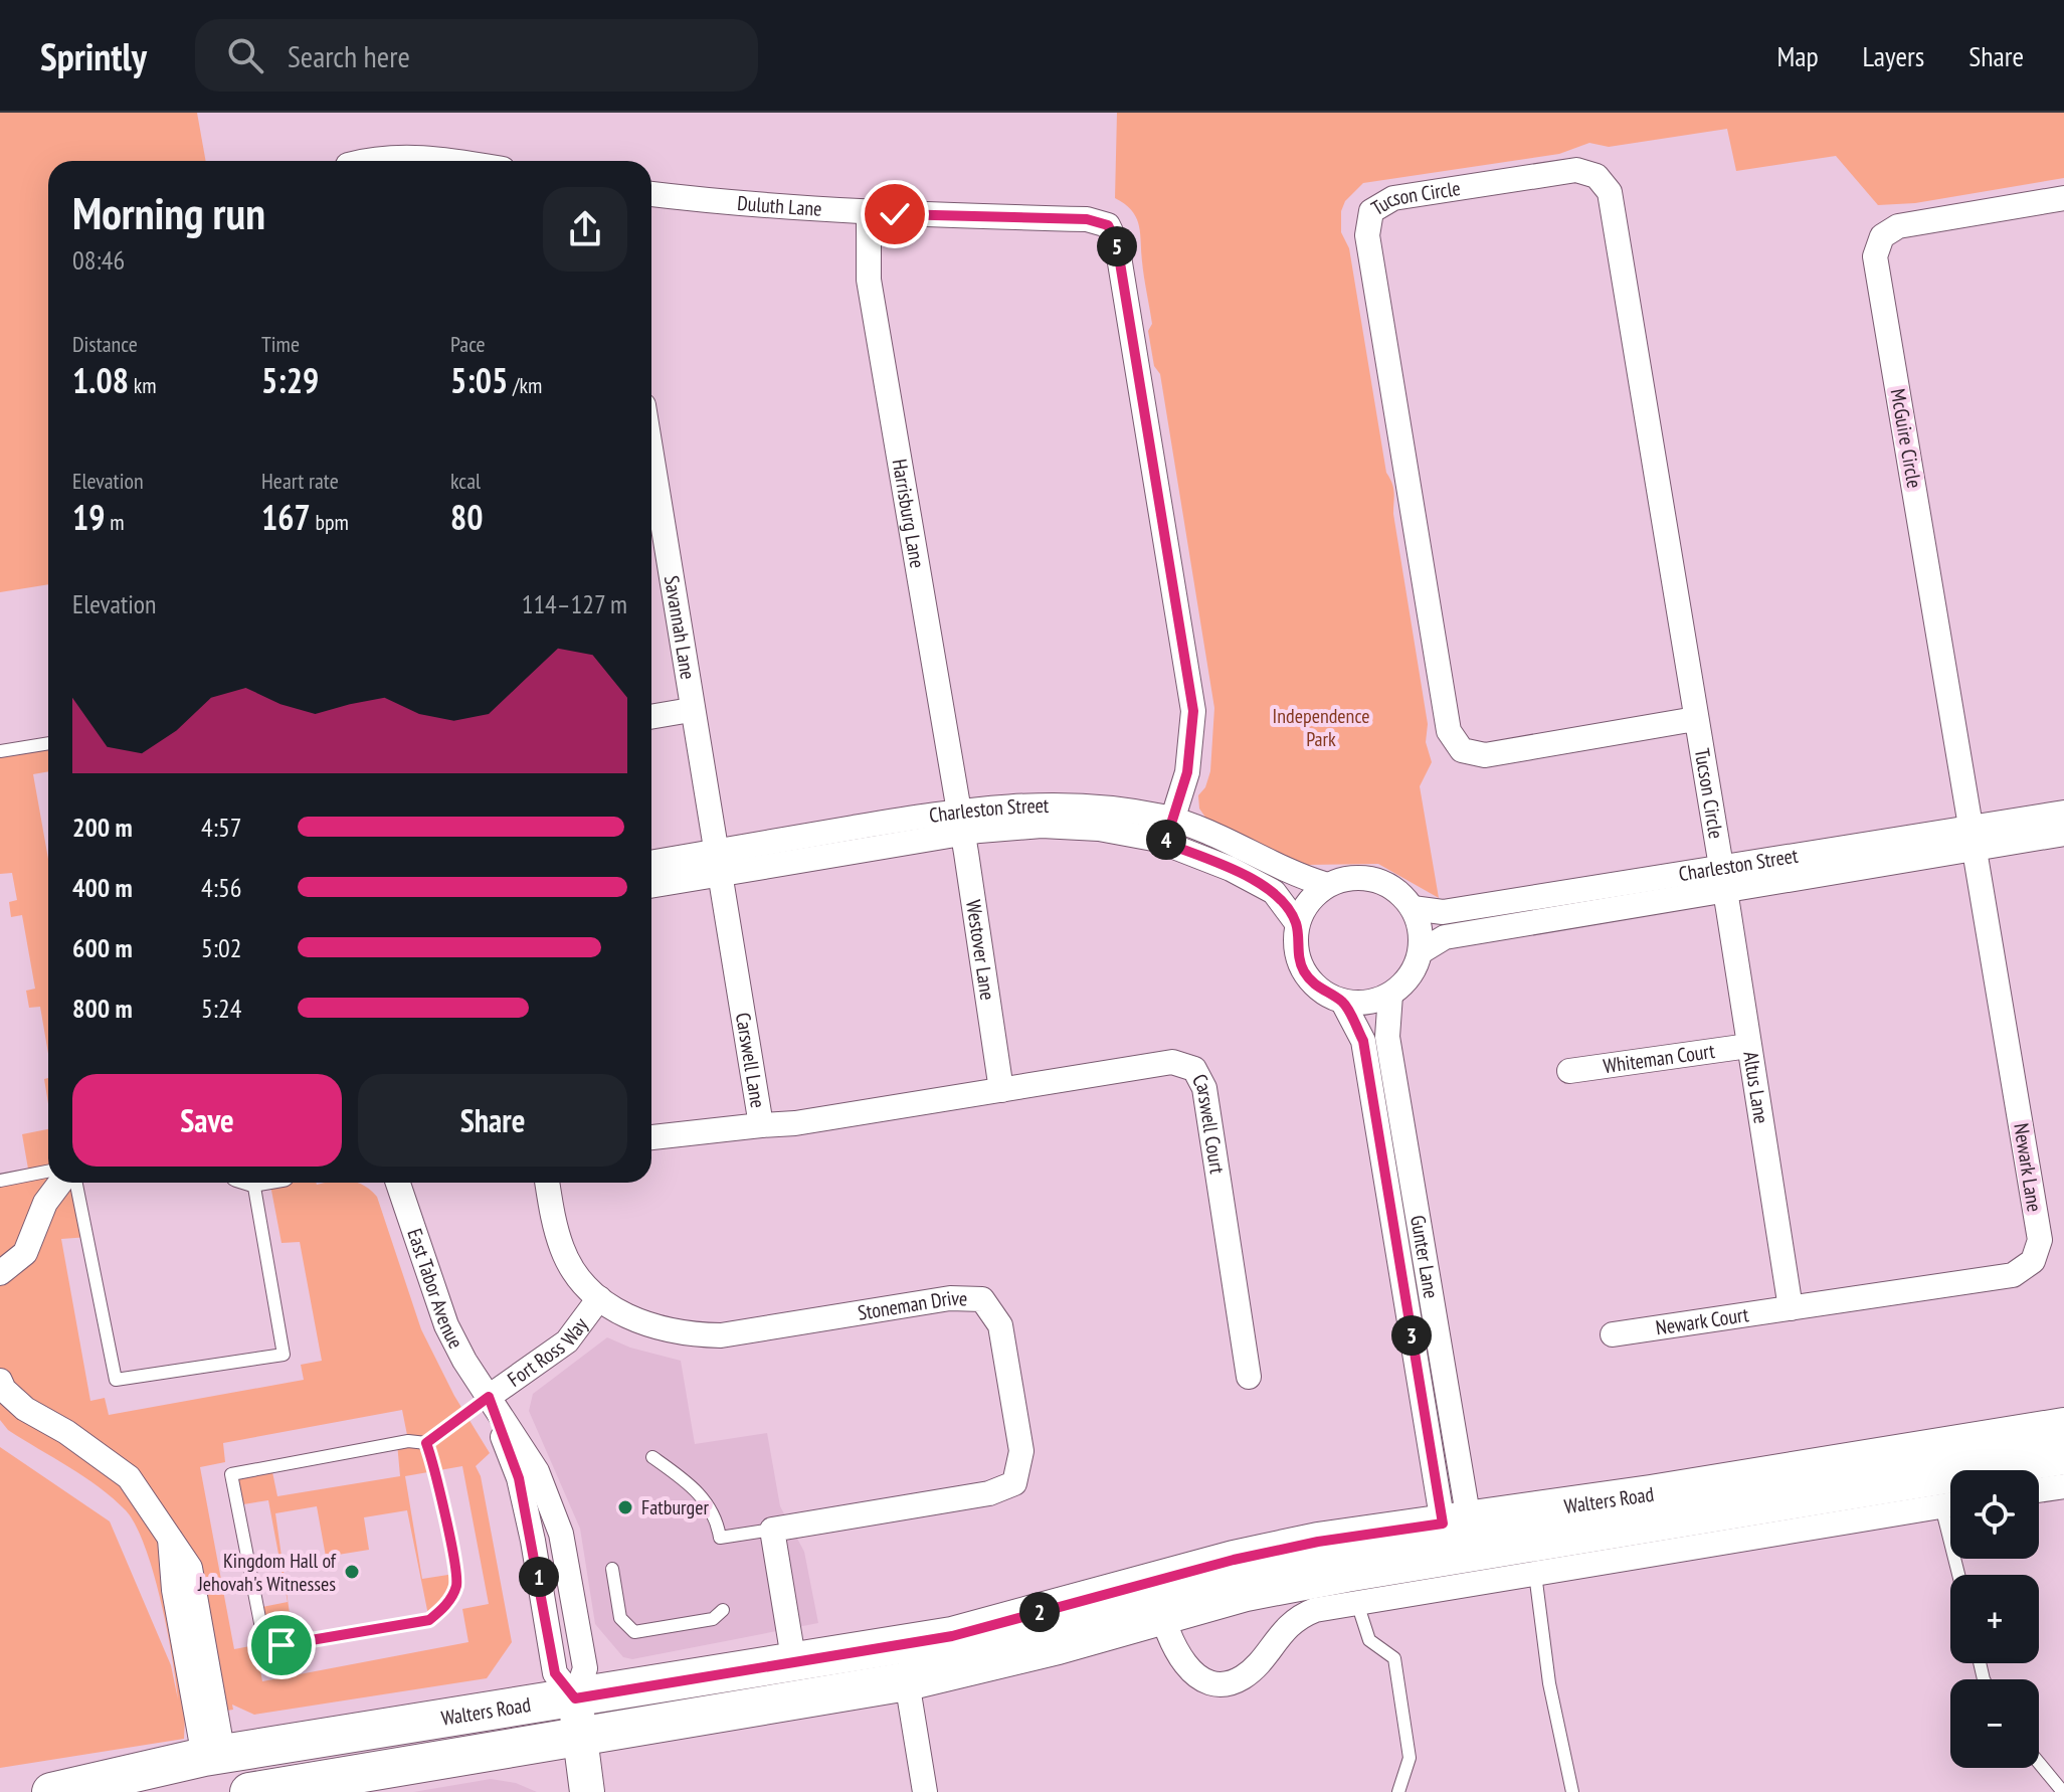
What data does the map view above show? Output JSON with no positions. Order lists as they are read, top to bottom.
{
  "streets": {
    "main road": ["East Tabor Avenue", "Walters Road"],
    "street": [
      "Tucson Circle",
      "Duluth Lane",
      "McGuire Circle",
      "Harrisburg Lane",
      "Savannah Lane",
      "Charleston Street",
      "Westover Lane",
      "Whiteman Court",
      "Carswell Lane",
      "Altus Lane",
      "Carswell Court",
      "Newark Lane",
      "Gunter Lane",
      "Stoneman Drive",
      "Newark Court",
      "Fort Ross Way"
    ]
  },
  "crossings": [
    ["Tucson Circle", "Charleston Street"],
    ["Tucson Circle", "Altus Lane"],
    ["Duluth Lane", "Harrisburg Lane"],
    ["Duluth Lane", "Charleston Street"],
    ["McGuire Circle", "Charleston Street"],
    ["McGuire Circle", "Newark Lane"],
    ["Harrisburg Lane", "Charleston Street"],
    ["Harrisburg Lane", "Westover Lane"],
    ["Savannah Lane", "Charleston Street"],
    ["Savannah Lane", "Carswell Lane"],
    ["Charleston Street", "Westover Lane"],
    ["Charleston Street", "Carswell Lane"],
    ["Charleston Street", "Altus Lane"],
    ["Charleston Street", "Newark Lane"],
    ["Charleston Street", "Gunter Lane"],
    ["Westover Lane", "Carswell Lane"],
    ["Westover Lane", "Carswell Court"],
    ["Whiteman Court", "Altus Lane"],
    ["Carswell Lane", "Carswell Court"],
    ["Altus Lane", "Newark Lane"],
    ["Altus Lane", "Newark Court"],
    ["Newark Lane", "Newark Court"],
    ["Gunter Lane", "Walters Road"],
    ["East Tabor Avenue", "Fort Ross Way"],
    ["East Tabor Avenue", "Walters Road"],
    ["Stoneman Drive", "Fort Ross Way"]
  ],
  "parks": ["Independence Park"],
  "places": ["Fatburger", "Kingdom Hall of Jehovah's Witnesses"],
  "page": {
    "header": "Sprintly",
    "search": "Search here",
    "nav": ["Map", "Layers", "Share"],
    "heading": ["Morning run", "08:46"],
    "pins": [
      "5",
      "4",
      "3",
      "1",
      "2"
    ],
    "stats": [
      ["Distance", "1.08 km"],
      ["Time", "5:29"],
      ["Pace", "5:05 /km"],
      ["Elevation", "19 m"],
      ["Heart rate", "167 bpm"],
      ["kcal", "80"]
    ],
    "chart": ["Elevation", "114–127 m"],
    "list": [
      {
        "name": "200 m",
        "note": "4:57"
      },
      {
        "name": "400 m",
        "note": "4:56"
      },
      {
        "name": "600 m",
        "note": "5:02"
      },
      {
        "name": "800 m",
        "note": "5:24"
      }
    ],
    "buttons": ["Save", "Share"],
    "map_buttons": ["+", "−"]
  }
}
